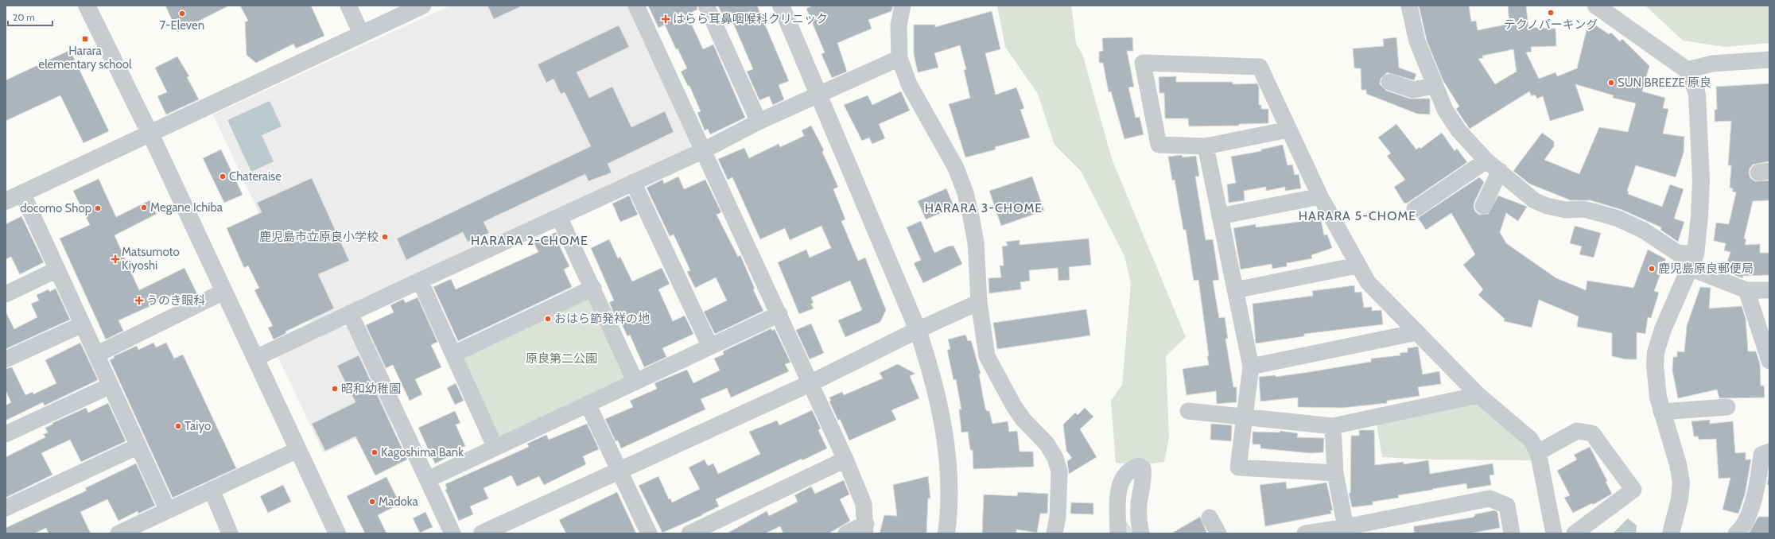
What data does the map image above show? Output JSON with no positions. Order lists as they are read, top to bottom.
{
  "districts": ["HARARA 3-CHOME", "HARARA 5-CHOME", "HARARA 2-CHOME"],
  "parks": ["原良第二公園"],
  "places": {
    "other": [
      "テクノパーキング",
      "7-Eleven",
      "SUN BREEZE 原良",
      "Chateraise",
      "Megane Ichiba",
      "docomo Shop",
      "鹿児島市立原良小学校",
      "鹿児島原良郵便局",
      "おはら節発祥の地",
      "昭和幼稚園",
      "Taiyo",
      "Kagoshima Bank",
      "Madoka"
    ],
    "health": ["はらら耳鼻咽喉科クリニック", "Matsumoto Kiyoshi", "うのき眼科"],
    "transit": ["Harara elementary school"]
  },
  "scale_bar": "20 m"
}
